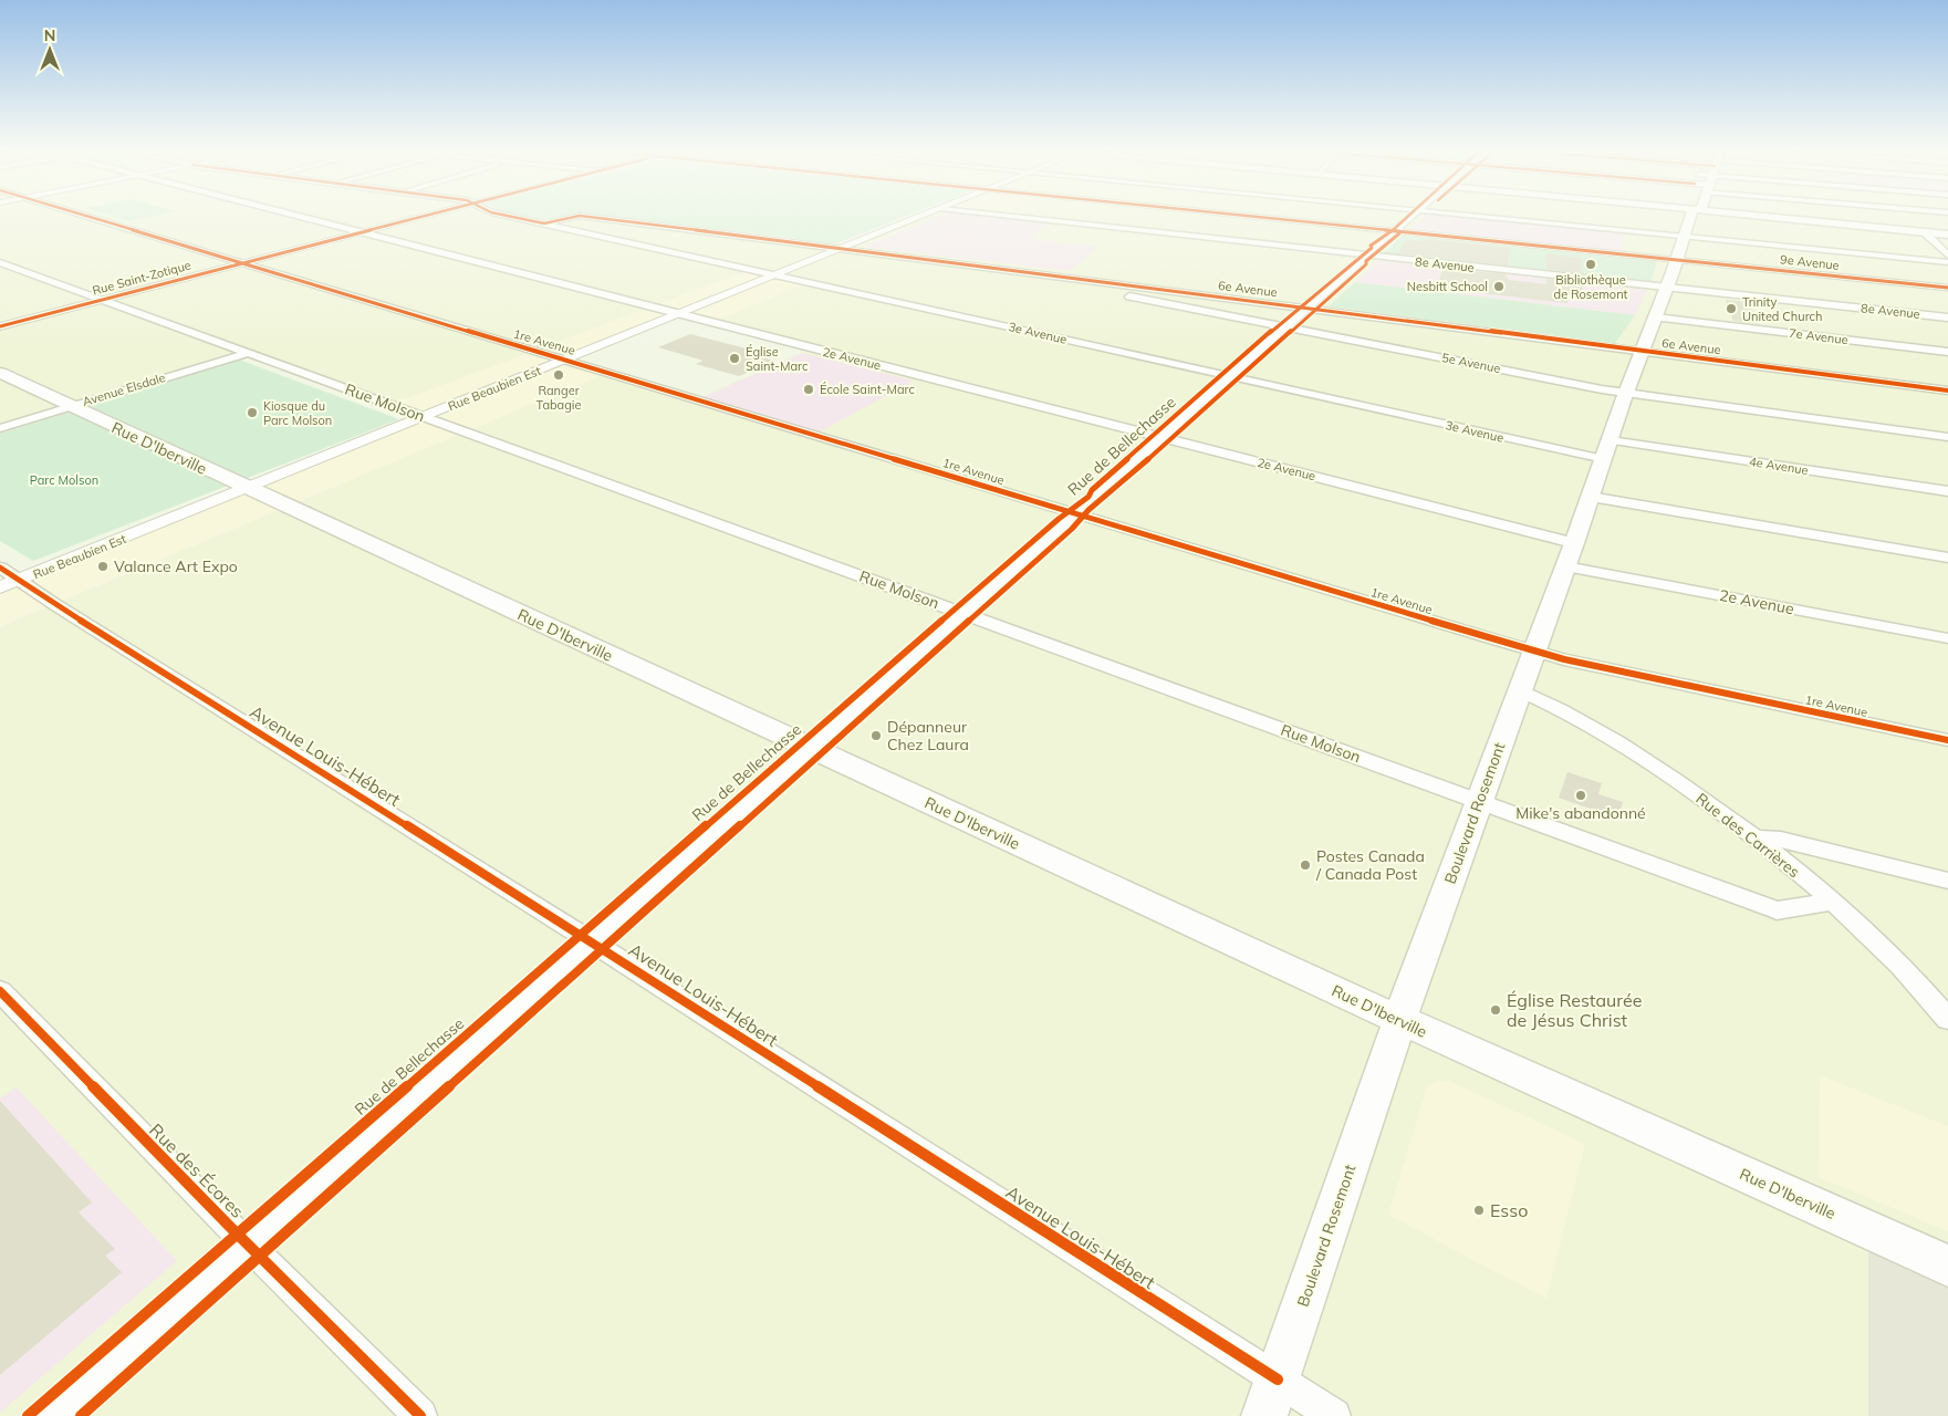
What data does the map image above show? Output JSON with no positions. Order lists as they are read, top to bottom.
{
  "streets": {
    "main road": ["Rue D'Iberville", "Boulevard Rosemont"],
    "street": [
      "9e Avenue",
      "8e Avenue",
      "Rue Saint-Zotique",
      "6e Avenue",
      "3e Avenue",
      "7e Avenue",
      "1re Avenue",
      "2e Avenue",
      "5e Avenue",
      "Rue Beaubien Est",
      "Avenue Elsdale",
      "Rue Molson",
      "Rue de Bellechasse",
      "4e Avenue",
      "Avenue Louis-Hébert",
      "Rue des Carrières",
      "Rue des Écores"
    ]
  },
  "crossings": [
    ["9e Avenue", "Rue de Bellechasse"],
    ["9e Avenue", "Boulevard Rosemont"],
    ["8e Avenue", "Rue de Bellechasse"],
    ["8e Avenue", "Boulevard Rosemont"],
    ["Rue Saint-Zotique", "1re Avenue"],
    ["Rue Saint-Zotique", "2e Avenue"],
    ["Rue Saint-Zotique", "Rue Molson"],
    ["6e Avenue", "3e Avenue"],
    ["6e Avenue", "5e Avenue"],
    ["6e Avenue", "Rue Beaubien Est"],
    ["6e Avenue", "Rue de Bellechasse"],
    ["6e Avenue", "Boulevard Rosemont"],
    ["3e Avenue", "Rue Beaubien Est"],
    ["3e Avenue", "Rue de Bellechasse"],
    ["3e Avenue", "4e Avenue"],
    ["3e Avenue", "Boulevard Rosemont"],
    ["7e Avenue", "Boulevard Rosemont"],
    ["1re Avenue", "Rue Beaubien Est"],
    ["1re Avenue", "Rue de Bellechasse"],
    ["1re Avenue", "Boulevard Rosemont"],
    ["2e Avenue", "Rue Beaubien Est"],
    ["2e Avenue", "Rue de Bellechasse"],
    ["2e Avenue", "Boulevard Rosemont"],
    ["5e Avenue", "Rue de Bellechasse"],
    ["5e Avenue", "Boulevard Rosemont"],
    ["Rue Beaubien Est", "Rue Molson"],
    ["Rue Beaubien Est", "Rue D'Iberville"],
    ["Rue Beaubien Est", "Avenue Louis-Hébert"],
    ["Avenue Elsdale", "Rue Molson"],
    ["Avenue Elsdale", "Rue D'Iberville"],
    ["Rue Molson", "Rue de Bellechasse"],
    ["Rue Molson", "Boulevard Rosemont"],
    ["Rue Molson", "Rue des Carrières"],
    ["Rue de Bellechasse", "Rue D'Iberville"],
    ["Rue de Bellechasse", "Avenue Louis-Hébert"],
    ["Rue de Bellechasse", "Rue des Écores"],
    ["Rue D'Iberville", "Boulevard Rosemont"],
    ["4e Avenue", "Boulevard Rosemont"],
    ["Avenue Louis-Hébert", "Boulevard Rosemont"],
    ["Boulevard Rosemont", "Rue des Carrières"]
  ],
  "parks": ["Parc Molson"],
  "places": [
    "Bibliothèque de Rosemont",
    "Nesbitt School",
    "Trinity United Church",
    "Église Saint-Marc",
    "Ranger Tabagie",
    "École Saint-Marc",
    "Kiosque du Parc Molson",
    "Valance Art Expo",
    "Dépanneur Chez Laura",
    "Mike's abandonné",
    "Postes Canada / Canada Post",
    "Église Restaurée de Jésus Christ",
    "Esso"
  ],
  "north": "top"
}
